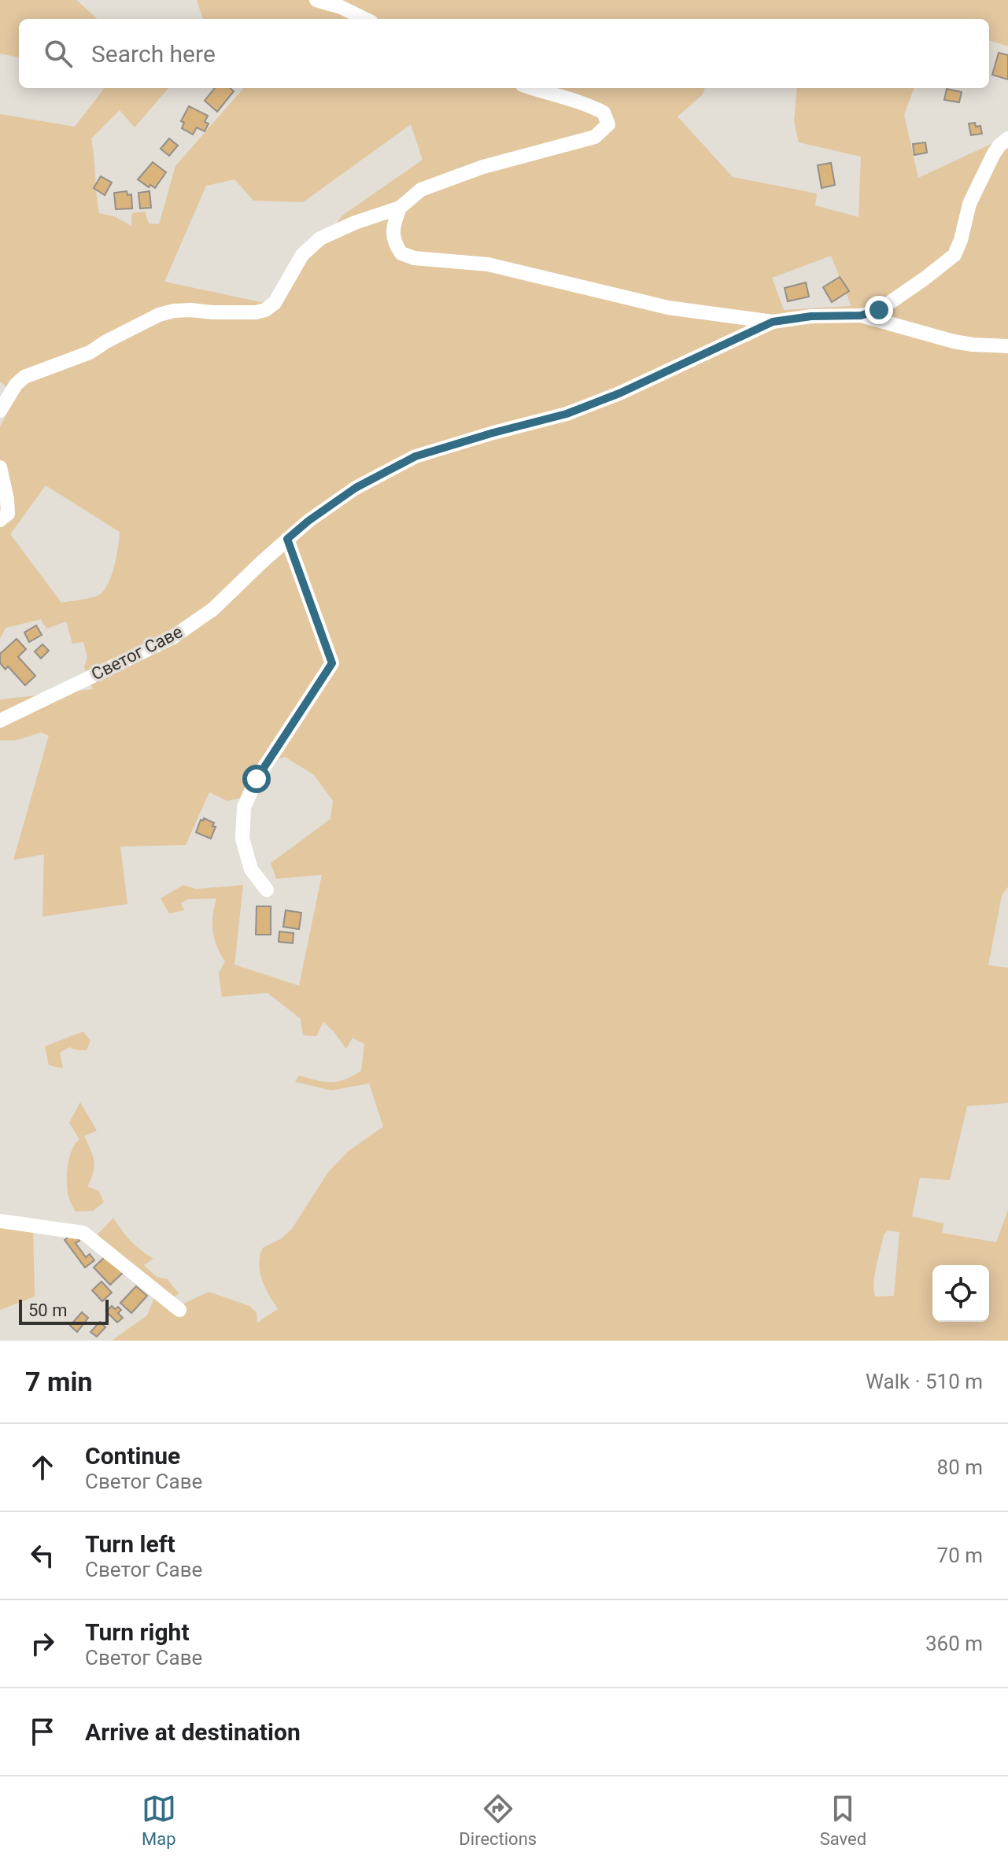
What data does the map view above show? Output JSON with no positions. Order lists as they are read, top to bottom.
{
  "streets": {
    "street": ["Светог Саве"]
  },
  "scale_bar": "50 m",
  "page": {
    "search": "Search here",
    "scale": "50 m",
    "heading": ["7 min", "Walk · 510 m"],
    "list": [
      ["Continue", "Светог Саве", "80 m"],
      ["Turn left", "Светог Саве", "70 m"],
      ["Turn right", "Светог Саве", "360 m"],
      "Arrive at destination"
    ],
    "nav": ["Map", "Directions", "Saved"]
  }
}
